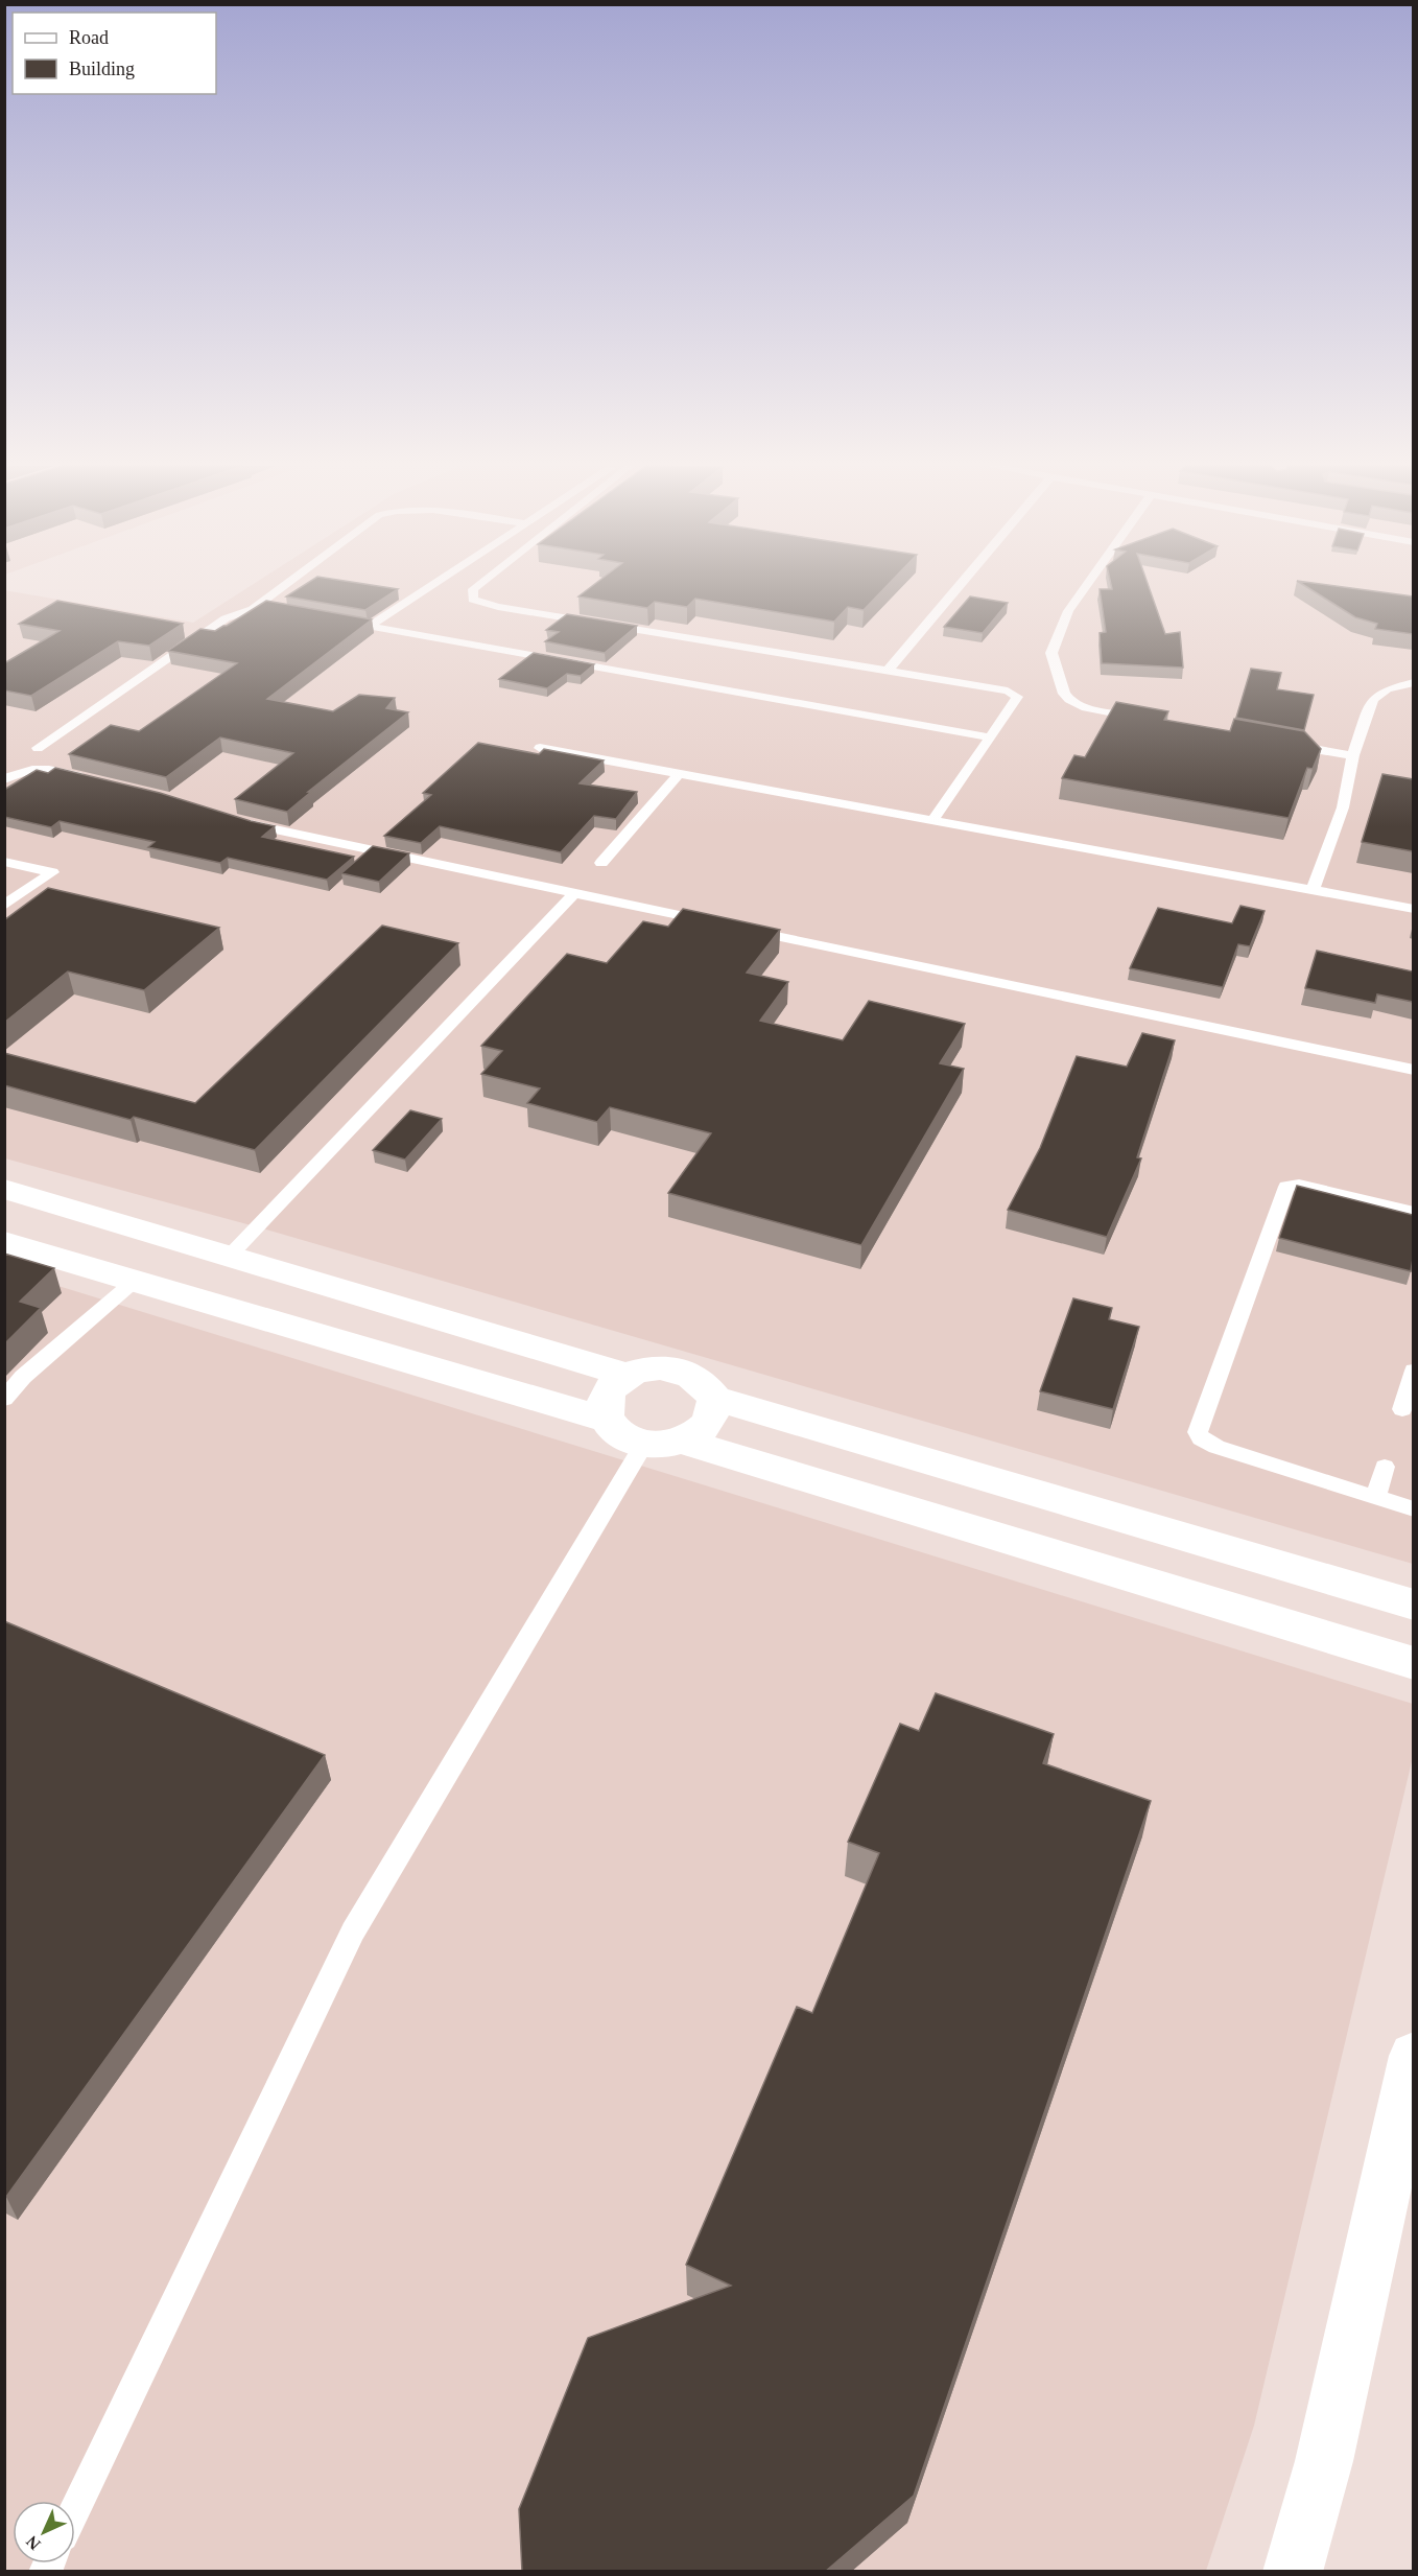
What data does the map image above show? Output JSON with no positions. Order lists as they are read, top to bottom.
{
  "legend": ["Road", "Building"],
  "north": "bottom left"
}
